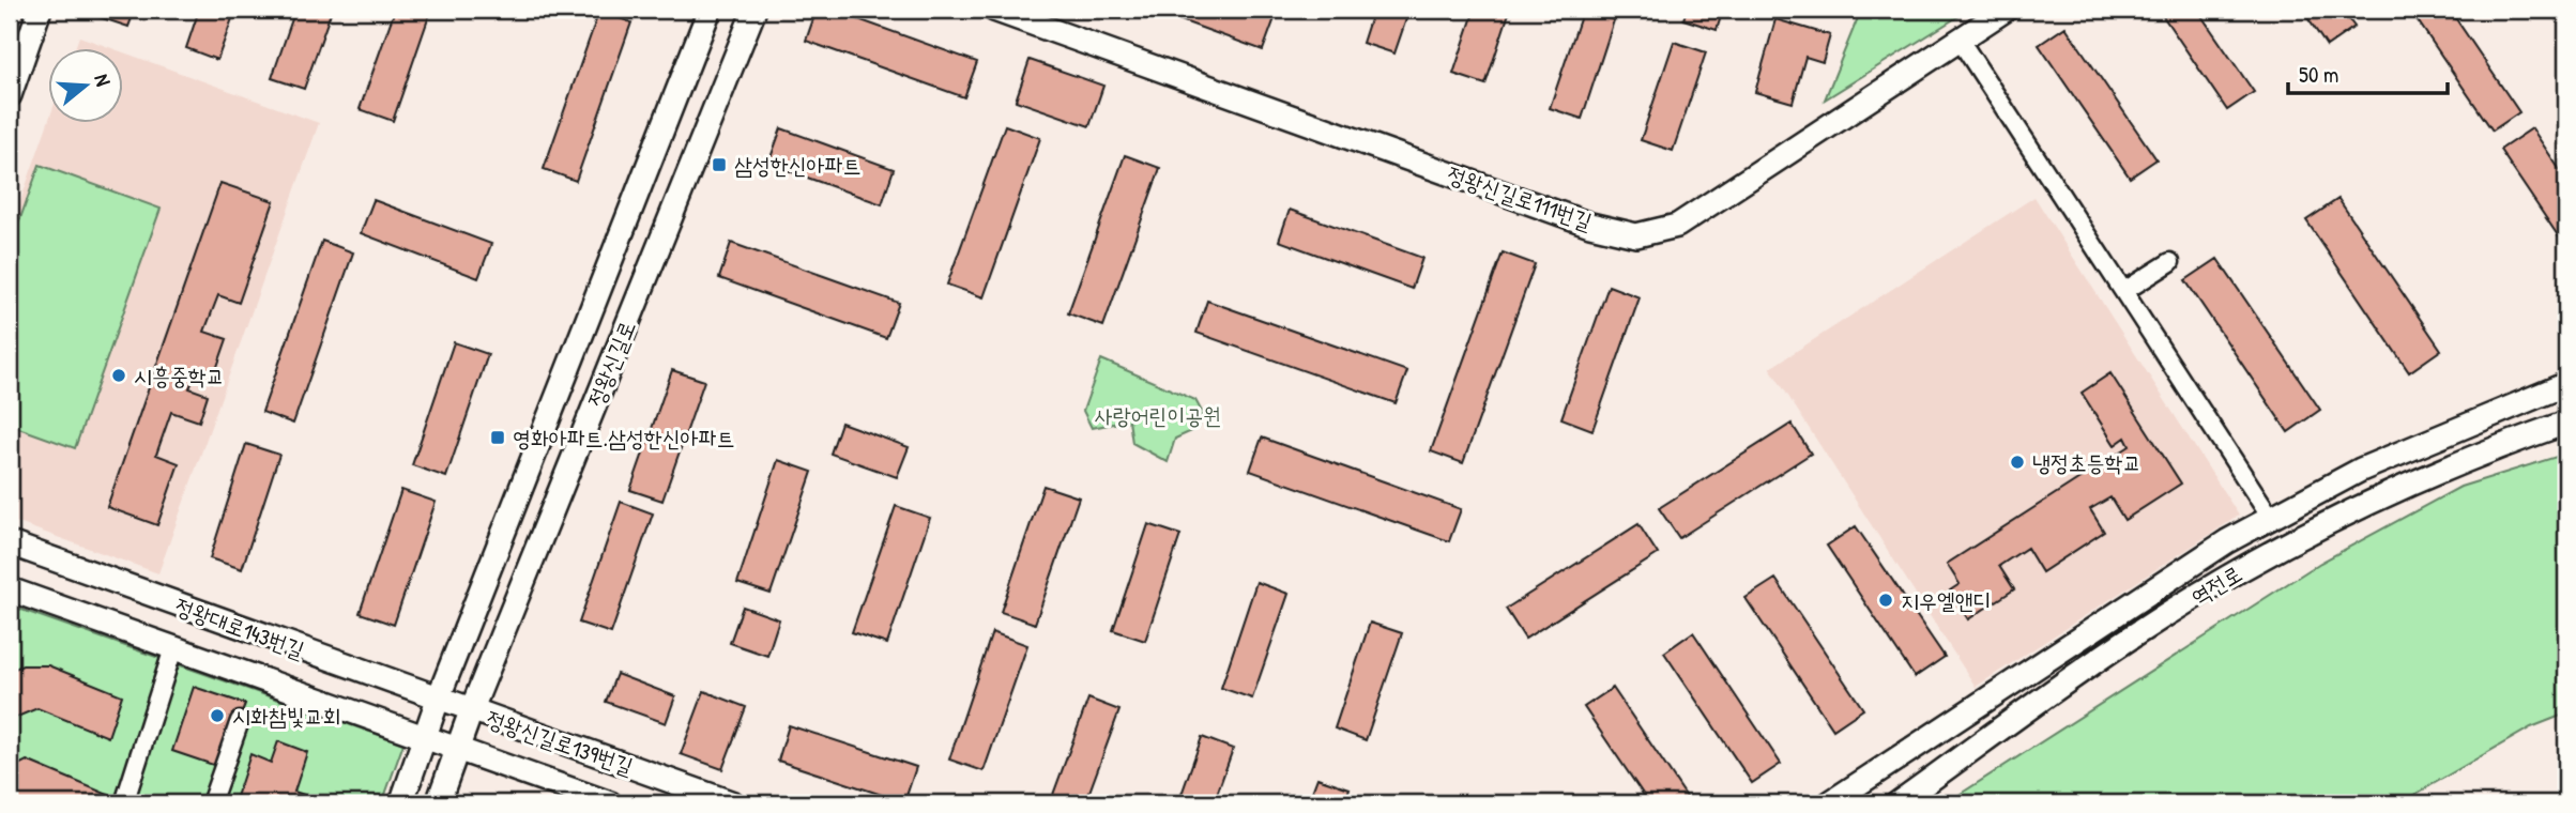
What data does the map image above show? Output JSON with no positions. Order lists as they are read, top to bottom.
{
  "streets": {
    "street": [
      "정왕신길로111번길",
      "정왕신길로",
      "역전로",
      "정왕대로143번길",
      "정왕신길로139번길"
    ]
  },
  "crossings": [
    ["정왕신길로", "정왕대로143번길"],
    ["정왕신길로", "정왕신길로139번길"],
    ["정왕대로143번길", "정왕신길로139번길"]
  ],
  "parks": ["사랑어린이공원"],
  "places": {
    "transit": ["삼성한신아파트", "영화아파트.삼성한신아파트"],
    "other": [
      "시흥중학교",
      "냉정초등학교",
      "지우엘앤디",
      "시화참빛교회"
    ]
  },
  "scale_bar": "50 m",
  "north": "right"
}
